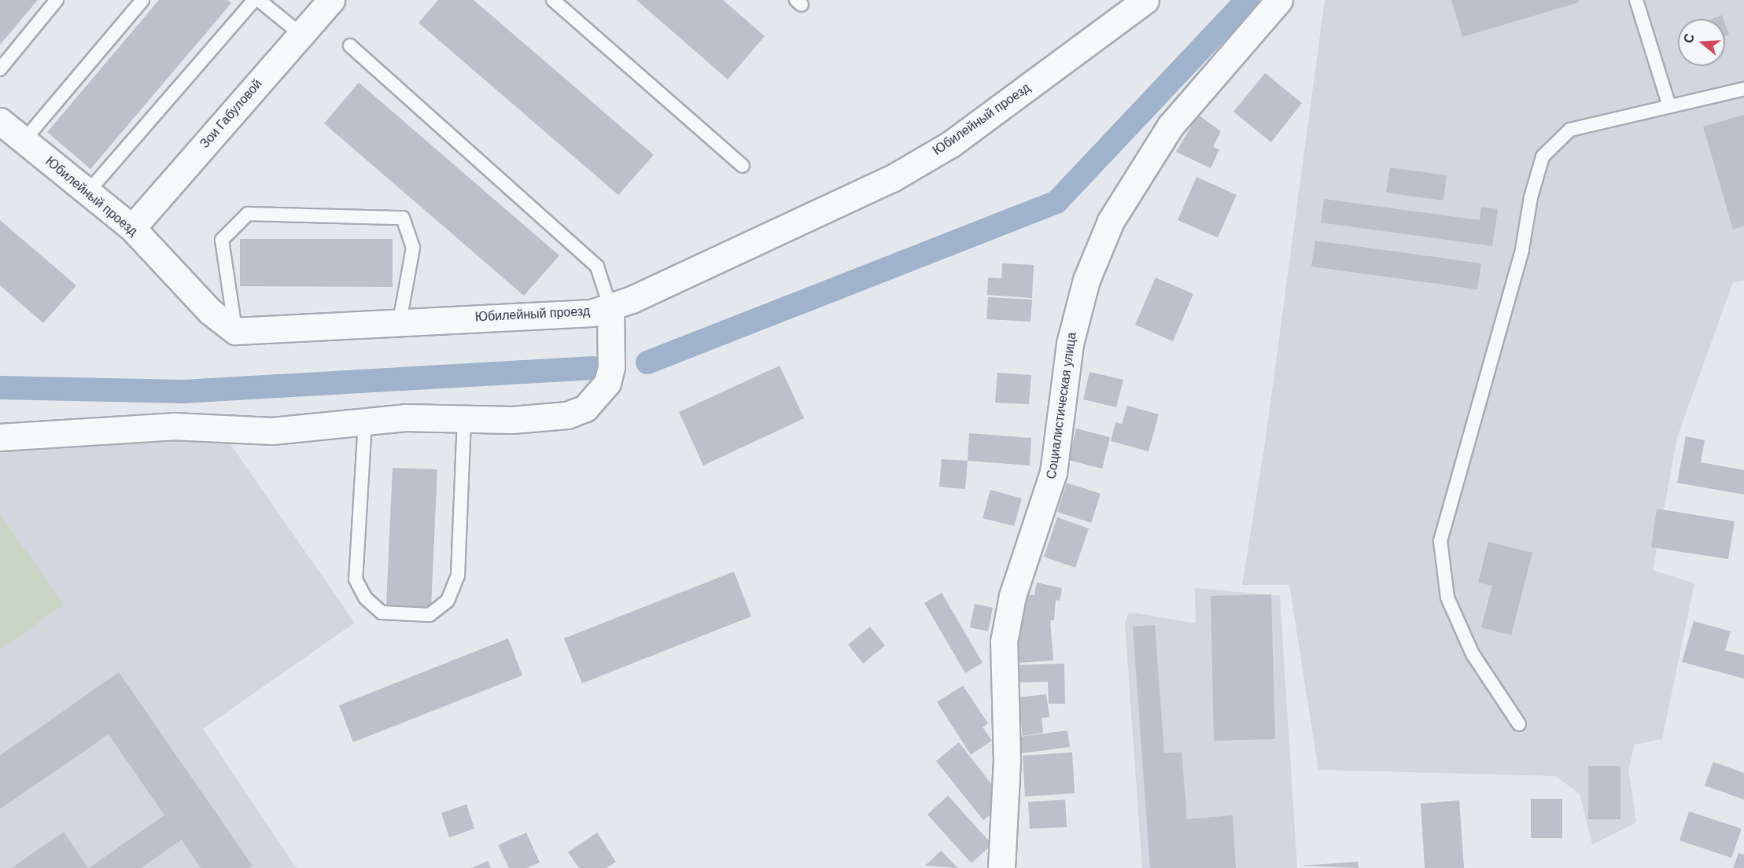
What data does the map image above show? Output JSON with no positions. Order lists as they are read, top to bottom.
{
  "streets": {
    "street": ["Зои Габуловой", "Юбилейный проезд", "Социалистическая улица"]
  },
  "crossings": [
    ["Зои Габуловой", "Юбилейный проезд"]
  ],
  "north": "left"
}
